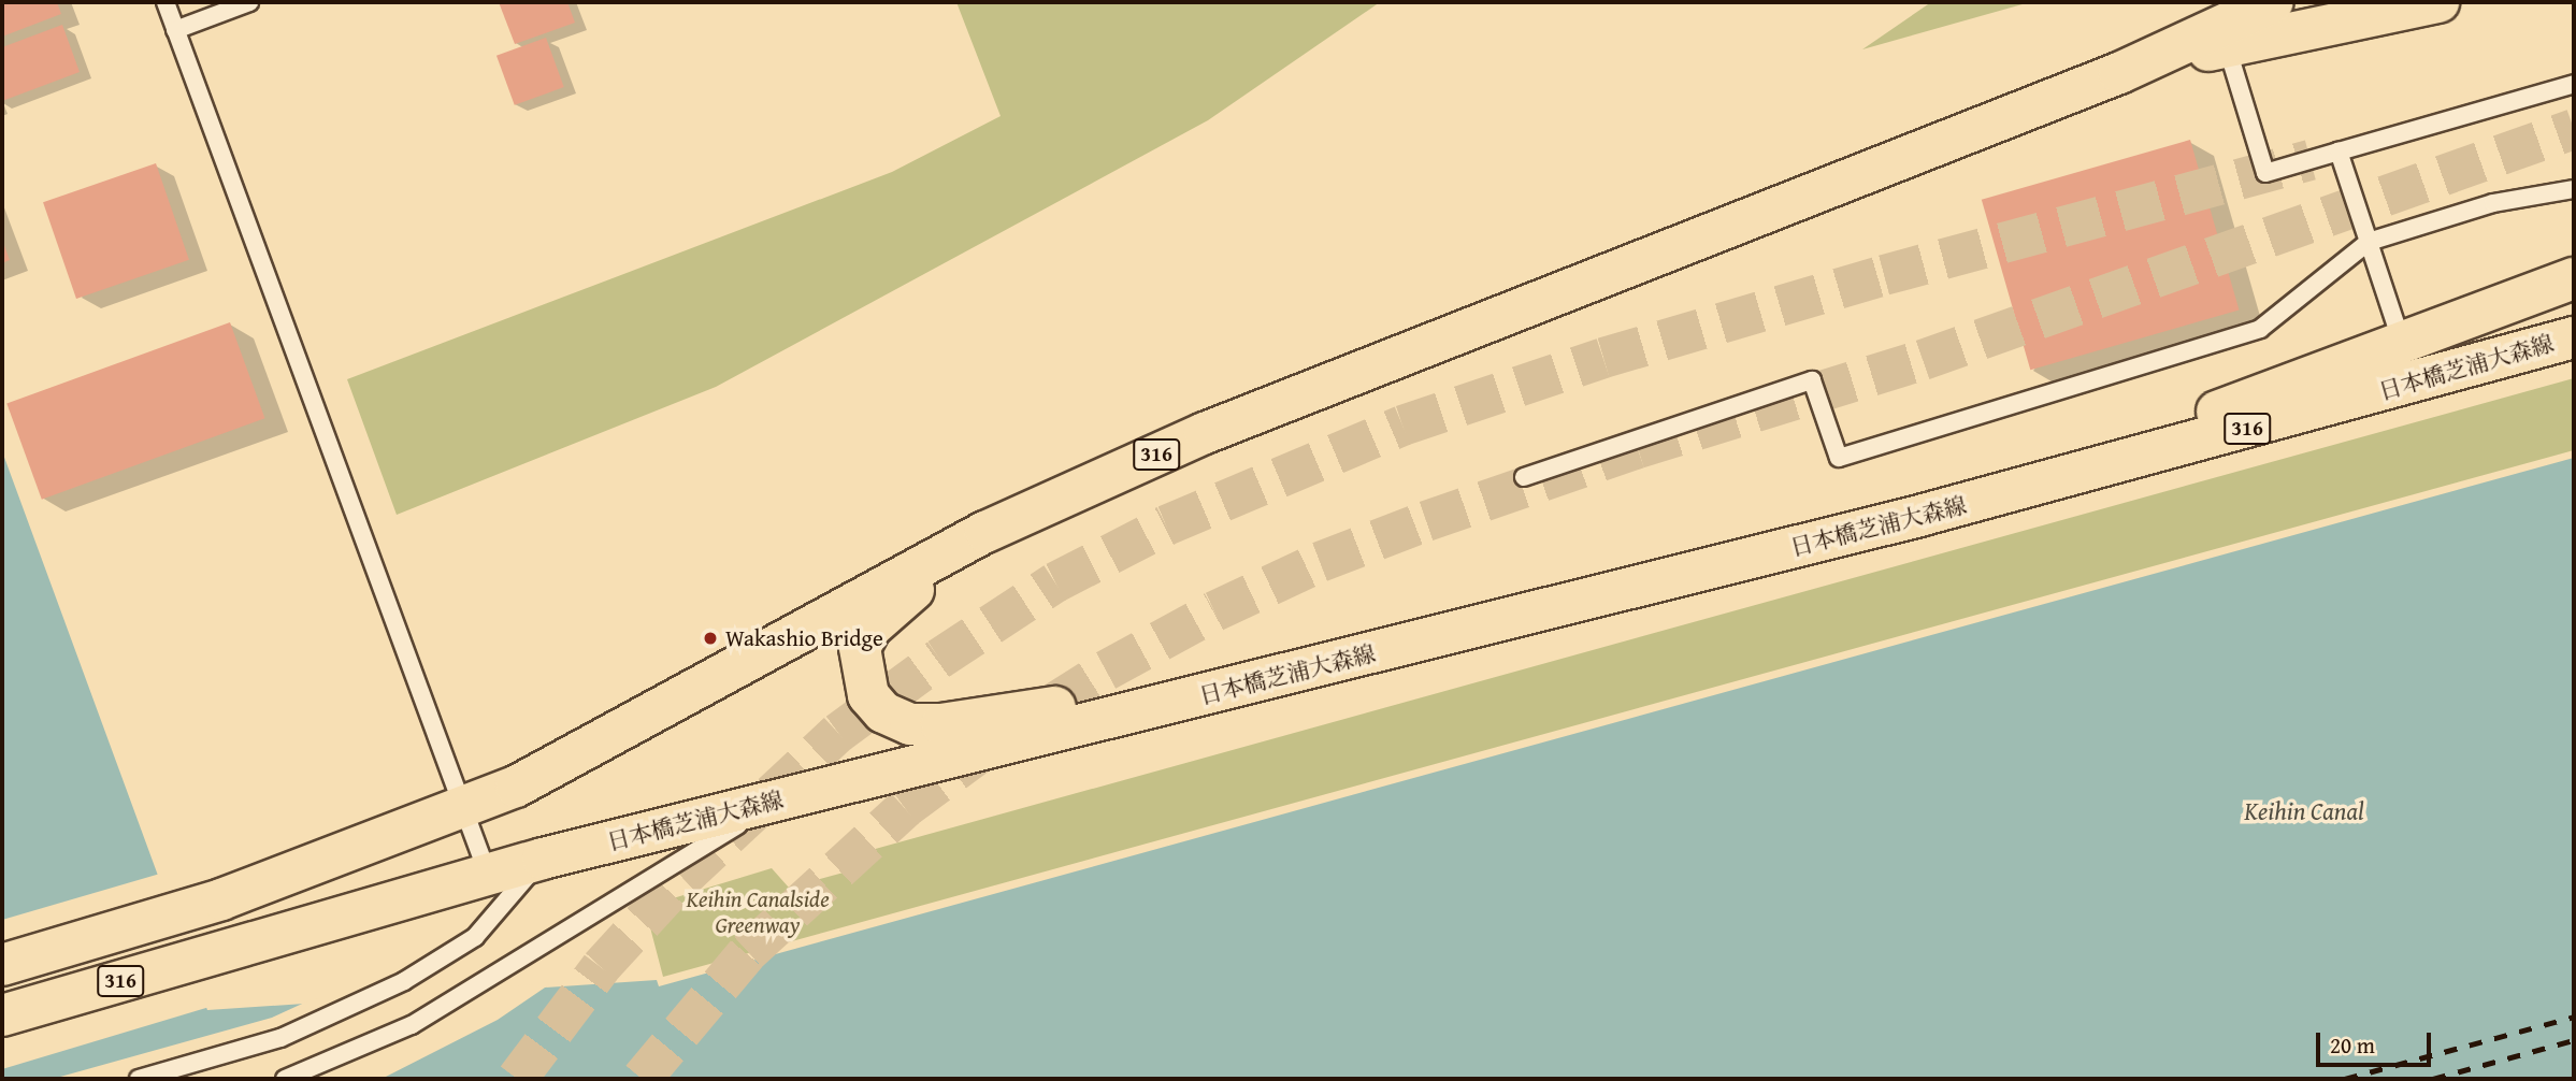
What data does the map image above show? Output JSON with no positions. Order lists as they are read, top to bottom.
{
  "streets": {
    "main road": ["日本橋芝浦大森線", "316"]
  },
  "water": ["Keihin Canal"],
  "parks": ["Keihin Canalside Greenway"],
  "places": ["Wakashio Bridge"],
  "scale_bar": "20 m"
}
